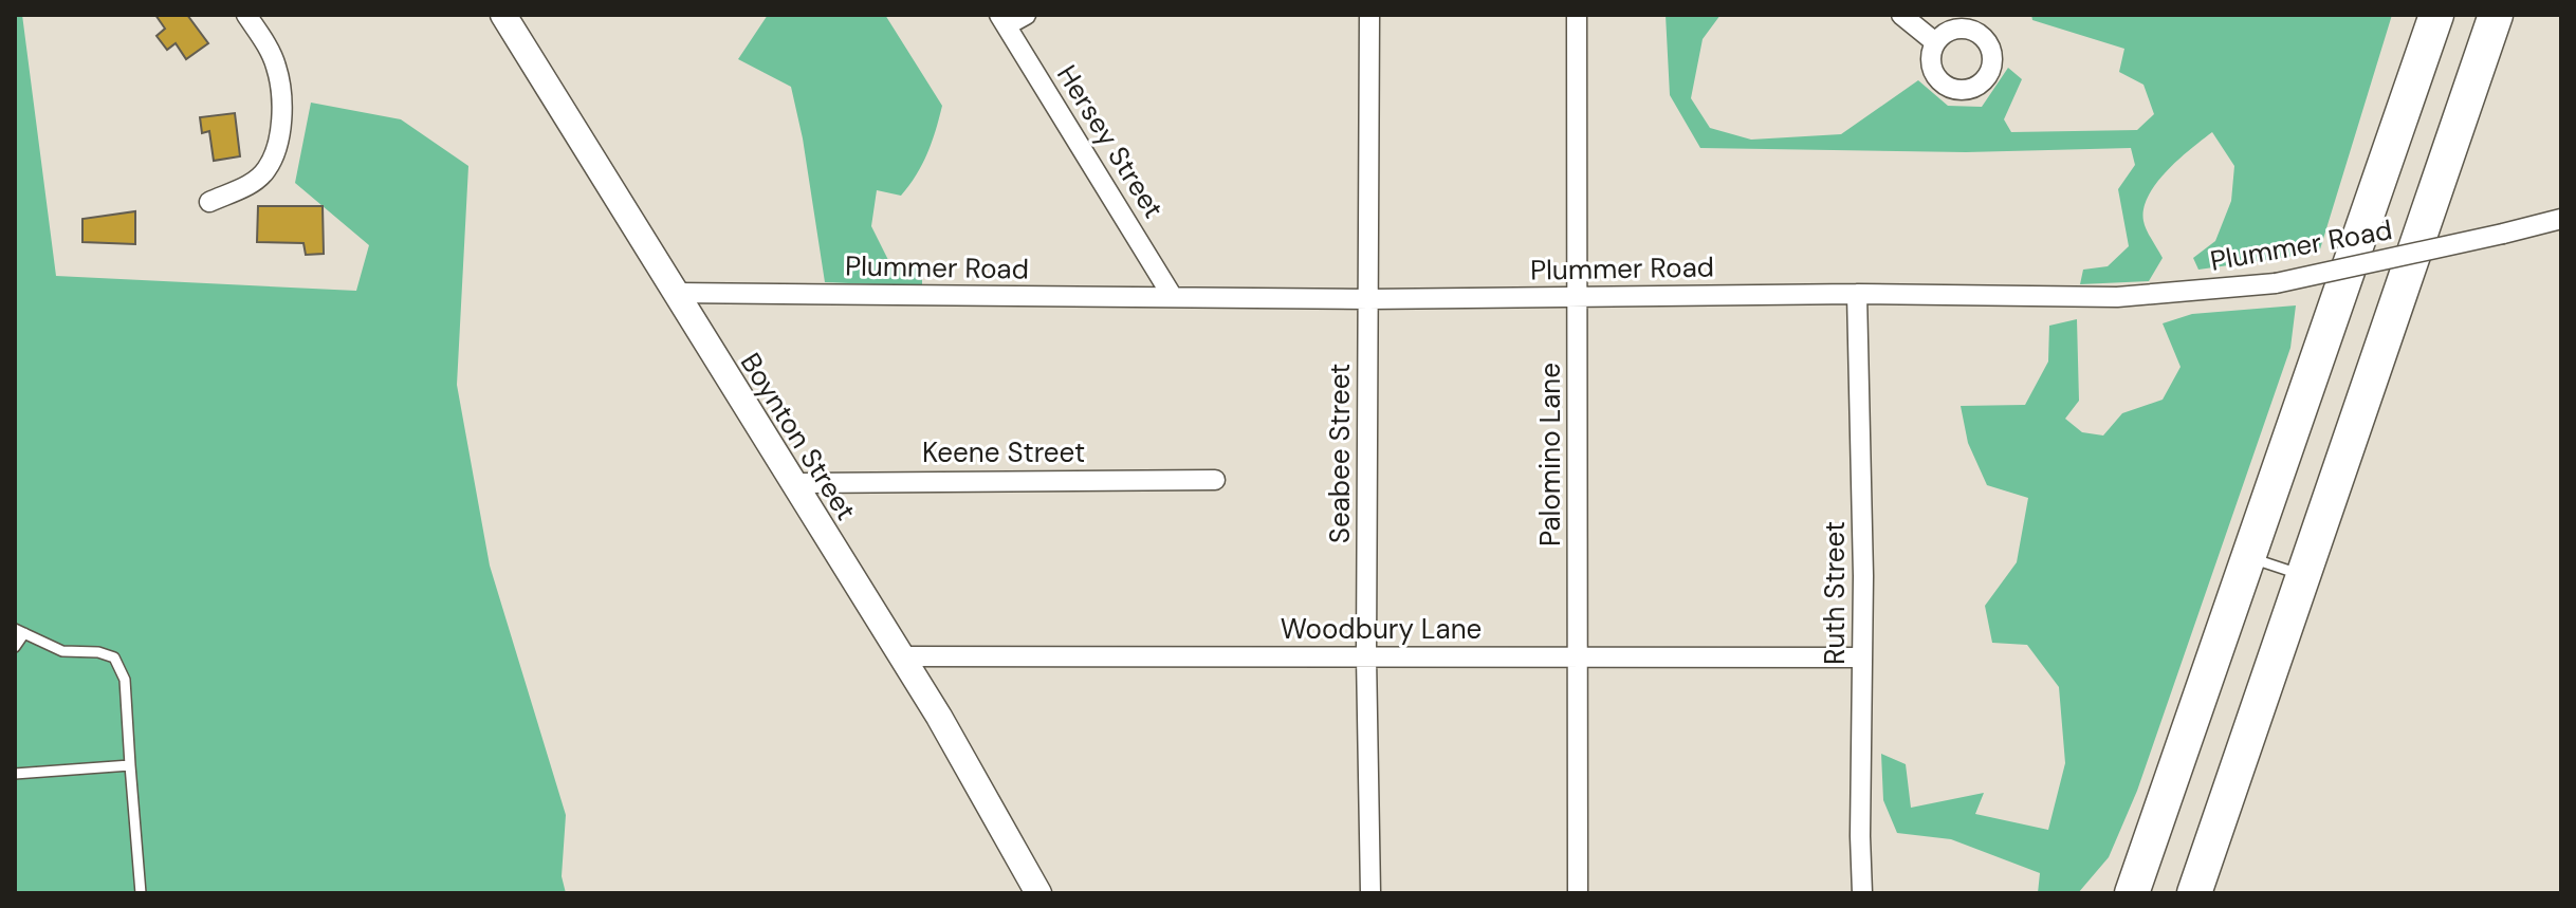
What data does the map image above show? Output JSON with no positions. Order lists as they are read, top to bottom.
{
  "streets": {
    "street": [
      "Hersey Street",
      "Plummer Road",
      "Boynton Street",
      "Keene Street",
      "Seabee Street",
      "Palomino Lane",
      "Ruth Street",
      "Woodbury Lane"
    ]
  },
  "crossings": [
    ["Hersey Street", "Plummer Road"],
    ["Plummer Road", "Boynton Street"],
    ["Plummer Road", "Seabee Street"],
    ["Plummer Road", "Palomino Lane"],
    ["Plummer Road", "Ruth Street"],
    ["Boynton Street", "Keene Street"],
    ["Boynton Street", "Woodbury Lane"],
    ["Seabee Street", "Woodbury Lane"],
    ["Palomino Lane", "Woodbury Lane"],
    ["Ruth Street", "Woodbury Lane"]
  ]
}
